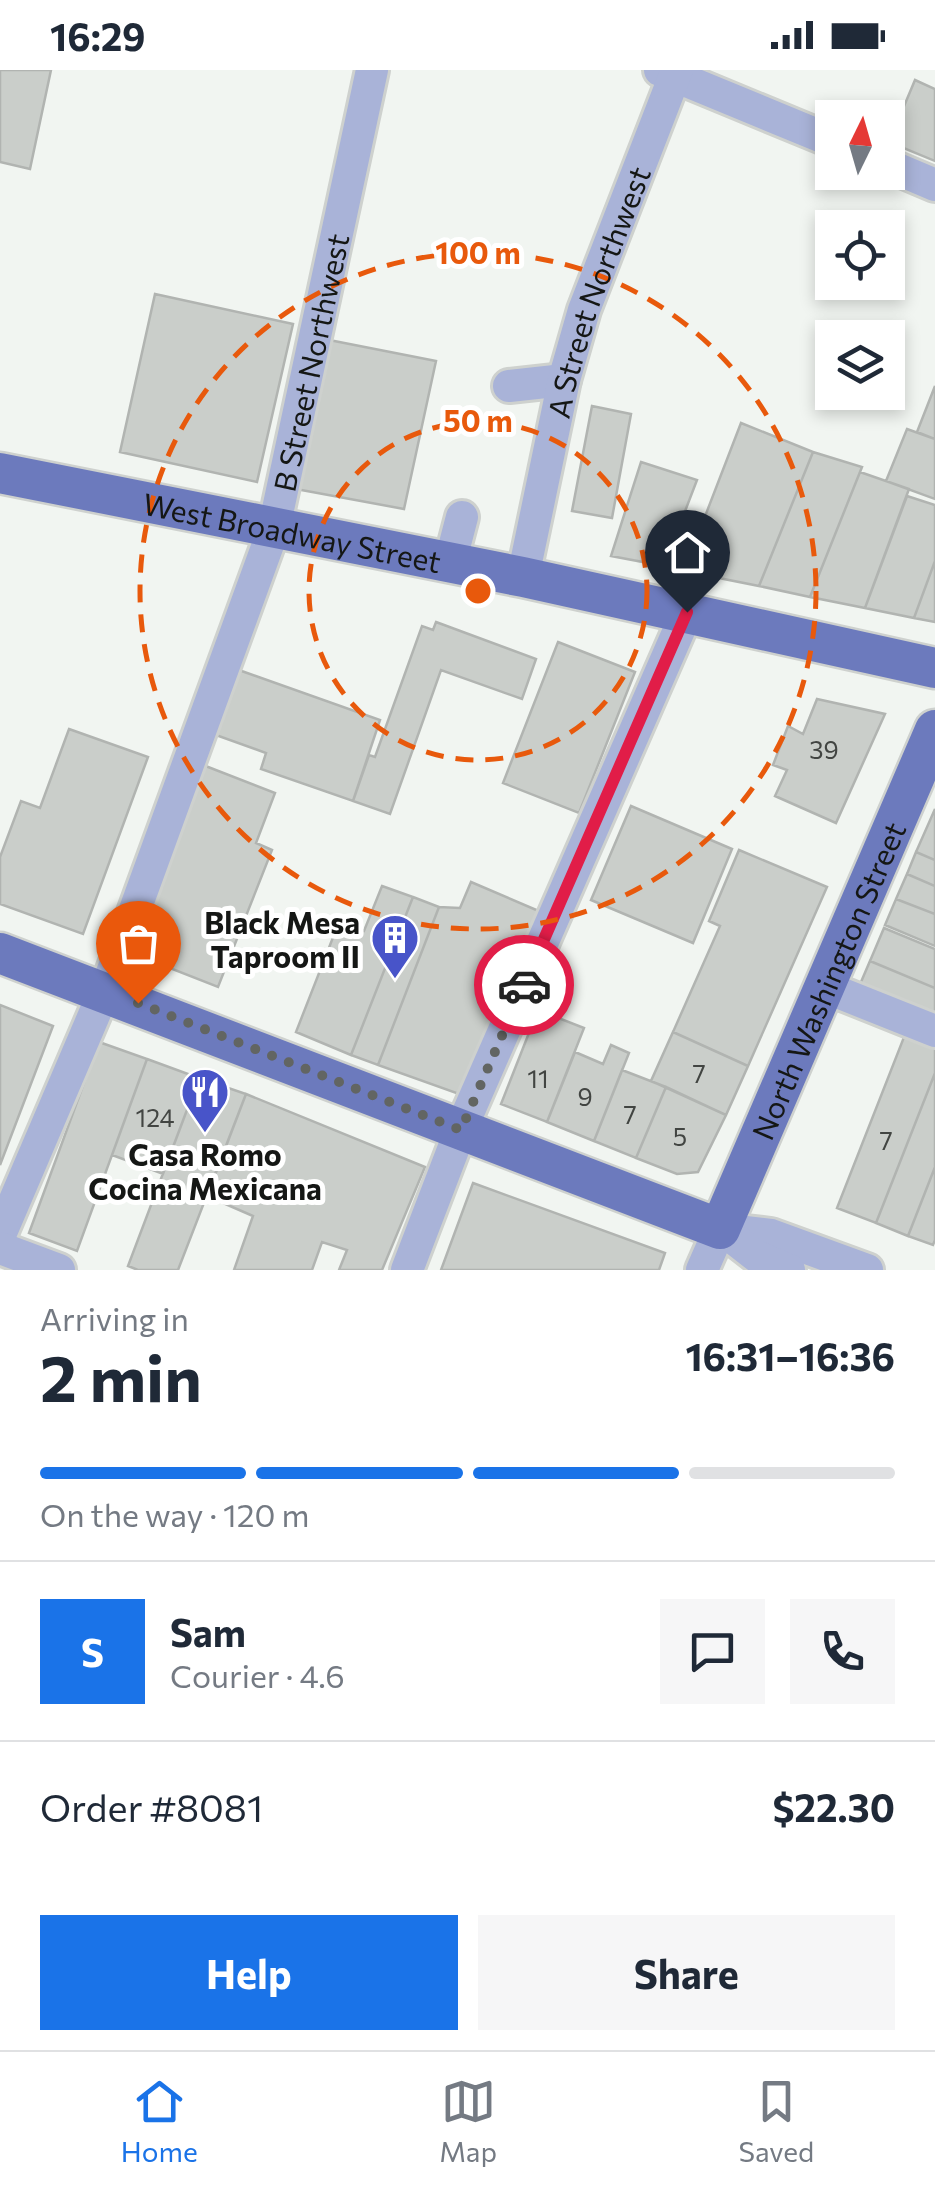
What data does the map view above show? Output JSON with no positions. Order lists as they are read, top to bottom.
{
  "streets": {
    "main road": ["West Broadway Street", "North Washington Street"],
    "street": ["A Street Northwest", "B Street Northwest"]
  },
  "crossings": [
    ["A Street Northwest", "West Broadway Street"],
    ["B Street Northwest", "West Broadway Street"]
  ],
  "places": {
    "building": ["Black Mesa Taproom II"],
    "restaurant": ["Casa Romo Cocina Mexicana"]
  },
  "house_numbers": [
    "39",
    "7",
    "11",
    "9",
    "7",
    "124",
    "5",
    "7"
  ],
  "north": "top",
  "page": {
    "status": "16:29",
    "heading": ["2 min", "Arriving in", "16:31–16:36"],
    "panel": [
      "Sam",
      "Courier · 4.6",
      "Order #8081",
      "$22.30"
    ],
    "bar": "On the way · 120 m",
    "round": "S",
    "buttons": ["Help", "Share"],
    "tabs": ["Home", "Map", "Saved"]
  },
  "rings": ["100 m", "50 m"]
}
